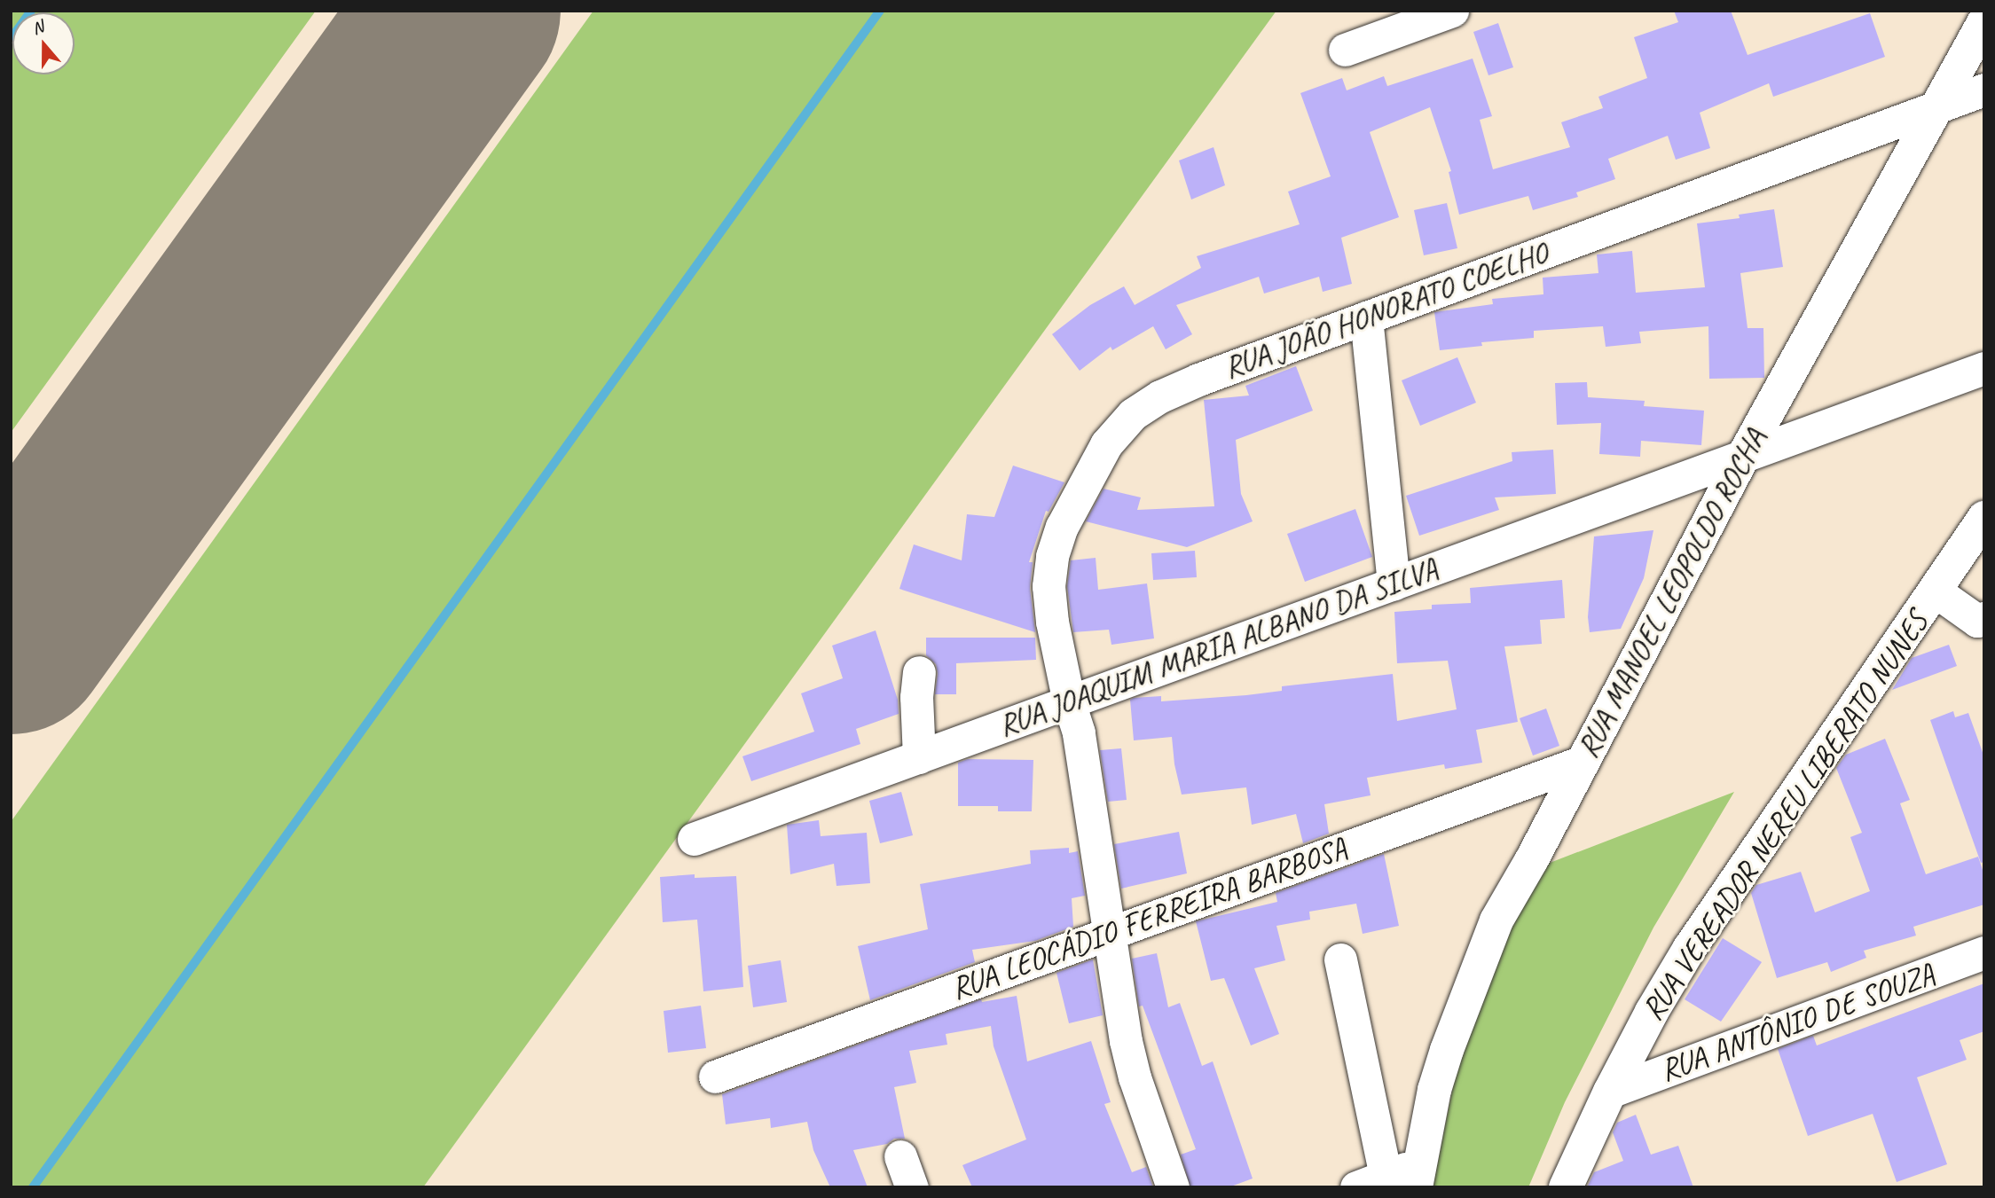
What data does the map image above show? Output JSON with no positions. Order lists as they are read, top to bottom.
{
  "streets": {
    "main road": ["RUA MANOEL LEOPOLDO ROCHA", "RUA VEREADOR NEREU LIBERATO NUNES"],
    "street": [
      "RUA JOÃO HONORATO COELHO",
      "RUA JOAQUIM MARIA ALBANO DA SILVA",
      "RUA LEOCÁDIO FERREIRA BARBOSA",
      "RUA ANTÔNIO DE SOUZA"
    ]
  },
  "crossings": [
    ["RUA JOÃO HONORATO COELHO", "RUA MANOEL LEOPOLDO ROCHA"],
    ["RUA JOÃO HONORATO COELHO", "RUA JOAQUIM MARIA ALBANO DA SILVA"],
    ["RUA JOÃO HONORATO COELHO", "RUA LEOCÁDIO FERREIRA BARBOSA"],
    ["RUA MANOEL LEOPOLDO ROCHA", "RUA JOAQUIM MARIA ALBANO DA SILVA"],
    ["RUA MANOEL LEOPOLDO ROCHA", "RUA LEOCÁDIO FERREIRA BARBOSA"],
    ["RUA VEREADOR NEREU LIBERATO NUNES", "RUA ANTÔNIO DE SOUZA"]
  ],
  "north": "top"
}
